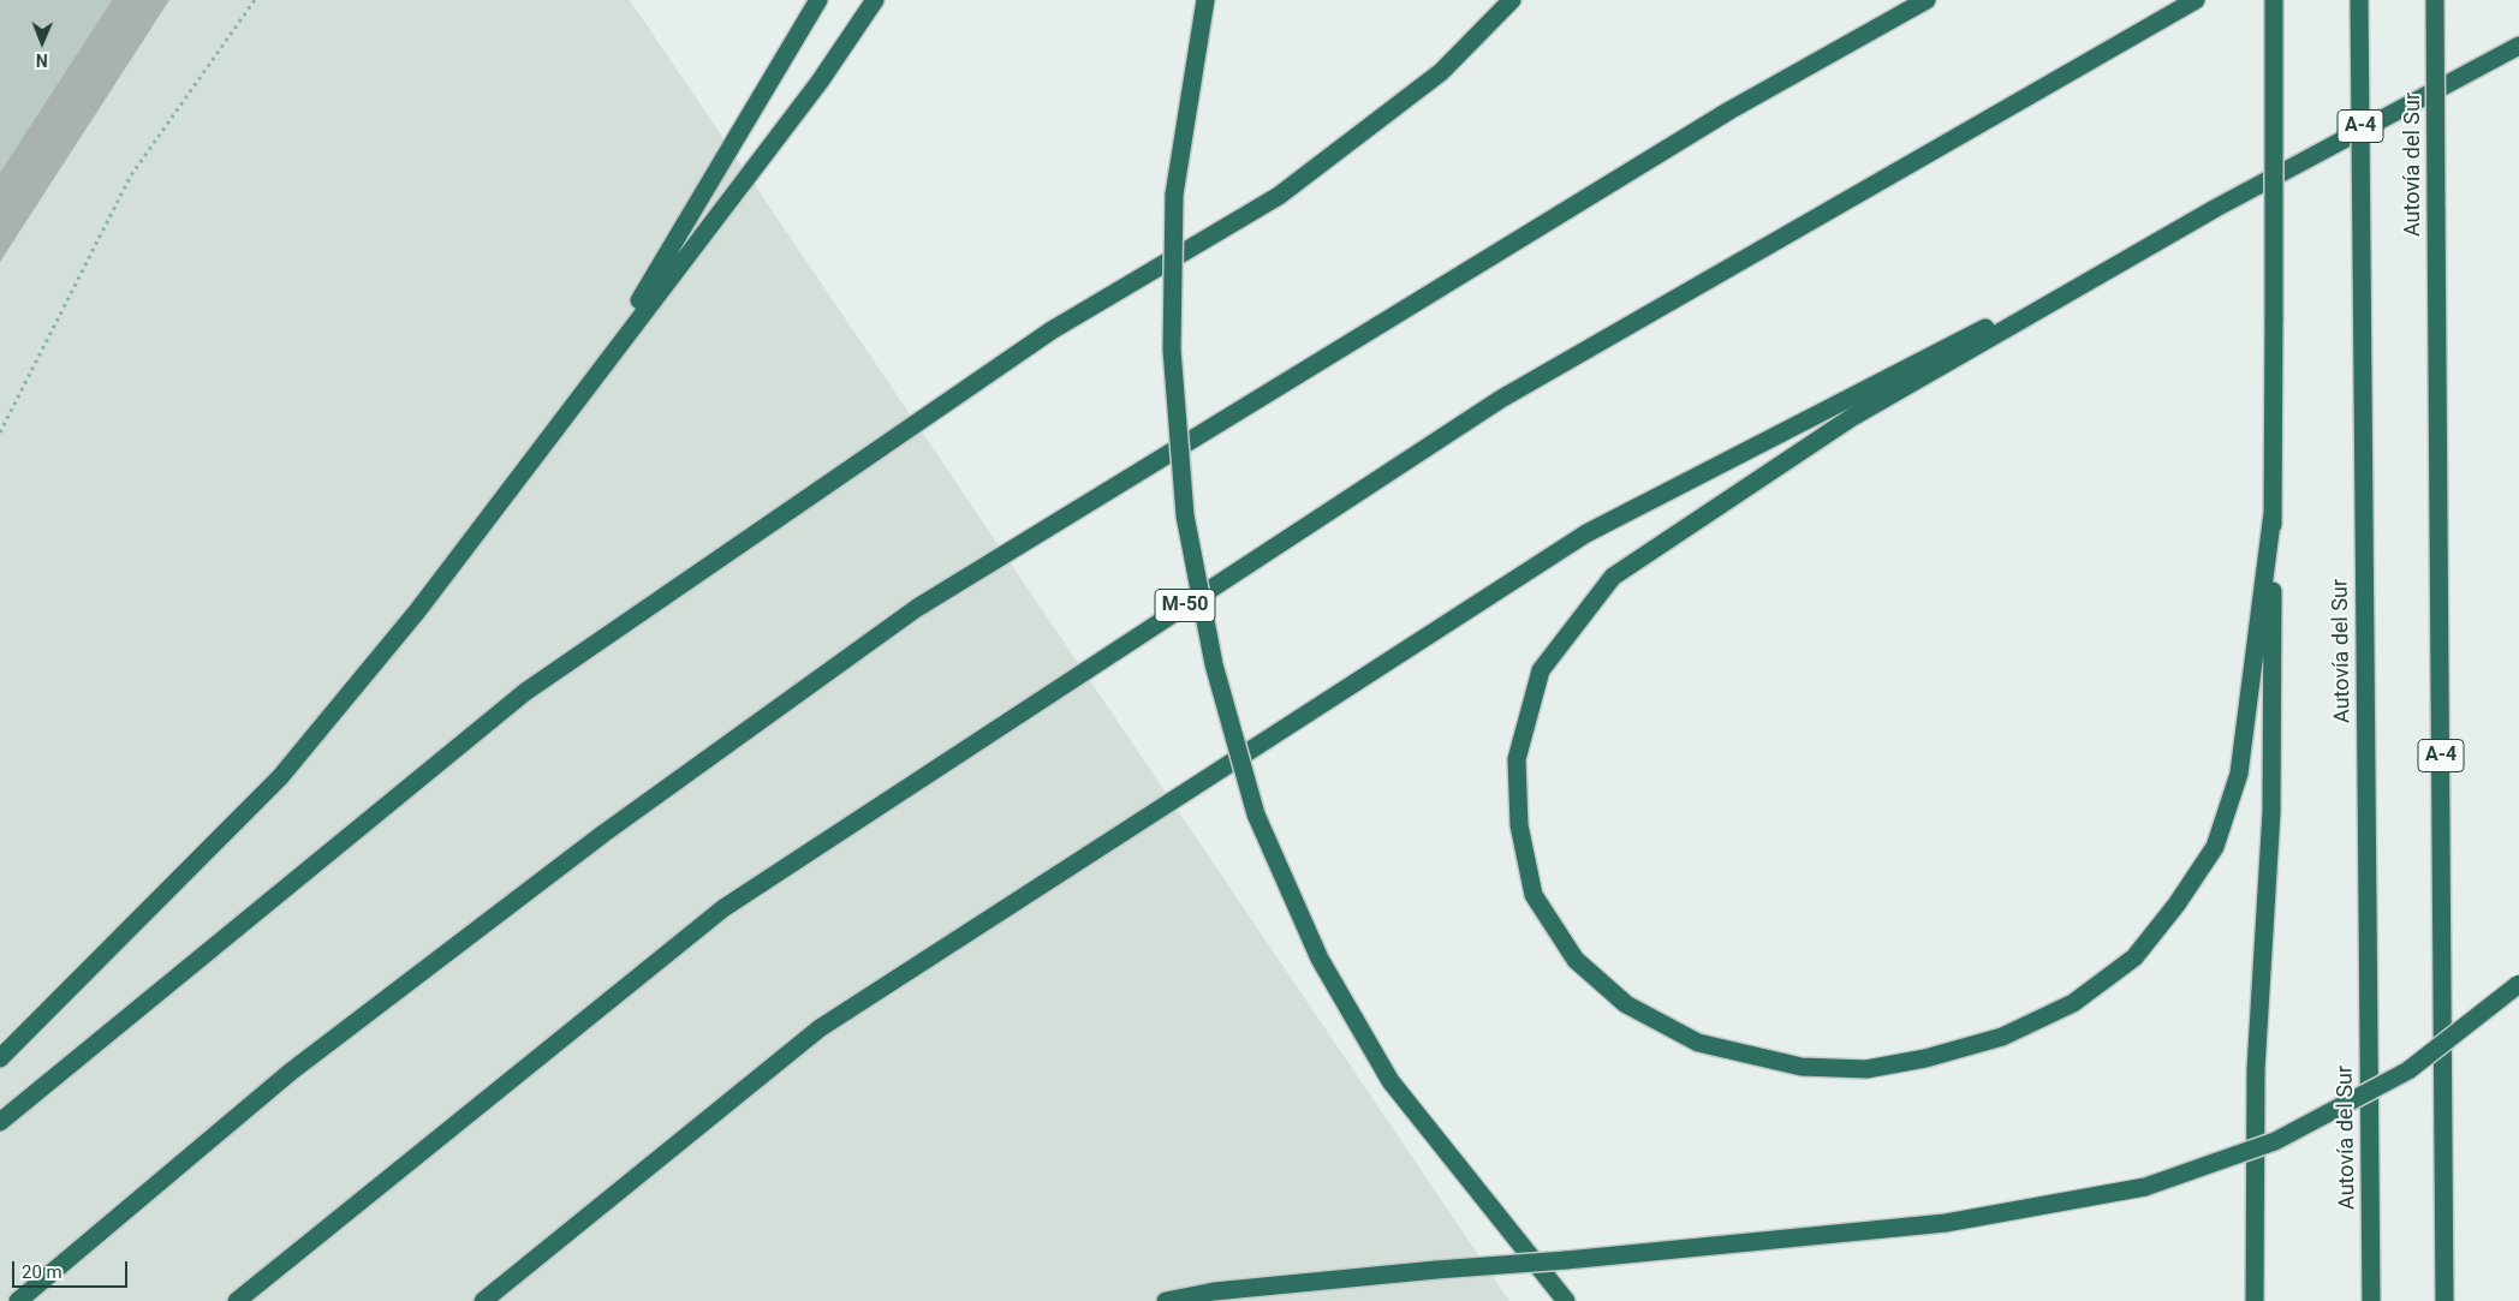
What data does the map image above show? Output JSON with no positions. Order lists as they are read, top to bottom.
{
  "streets": {
    "highway": ["A-4", "Autovía del Sur", "M-50"]
  },
  "scale_bar": "20 m",
  "north": "bottom"
}
